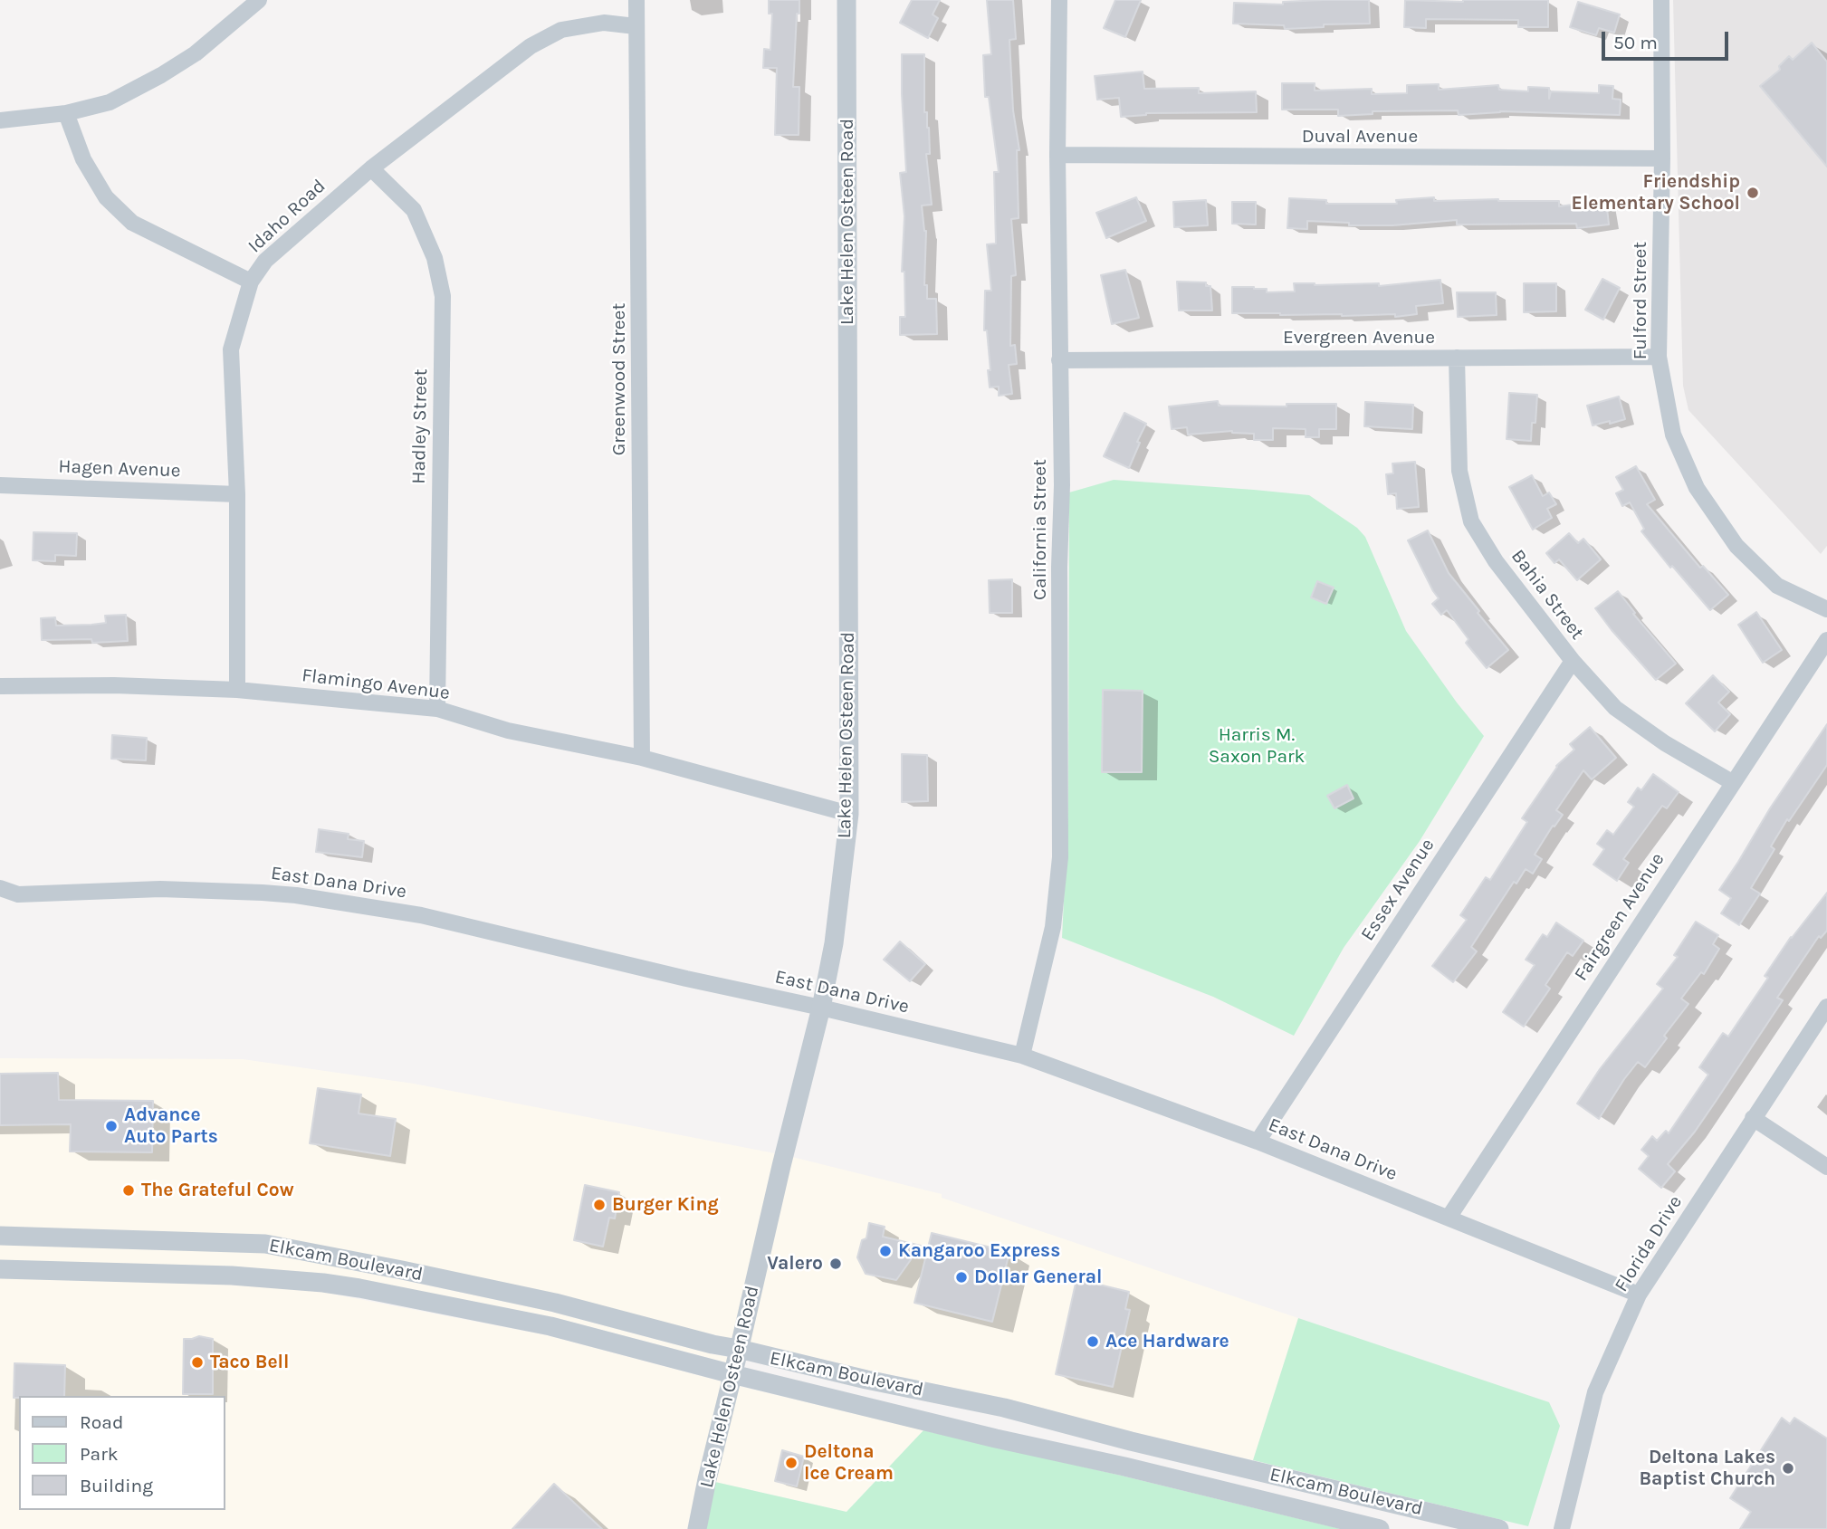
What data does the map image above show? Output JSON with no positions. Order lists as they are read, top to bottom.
{
  "streets": {
    "street": [
      "Duval Avenue",
      "Idaho Road",
      "Lake Helen Osteen Road",
      "Fulford Street",
      "Evergreen Avenue",
      "Greenwood Street",
      "Hadley Street",
      "Hagen Avenue",
      "California Street",
      "Bahia Street",
      "Flamingo Avenue",
      "East Dana Drive",
      "Essex Avenue",
      "Fairgreen Avenue",
      "Florida Drive",
      "Elkcam Boulevard"
    ]
  },
  "crossings": [
    ["Duval Avenue", "Fulford Street"],
    ["Duval Avenue", "California Street"],
    ["Idaho Road", "Greenwood Street"],
    ["Idaho Road", "Hadley Street"],
    ["Idaho Road", "Hagen Avenue"],
    ["Idaho Road", "Flamingo Avenue"],
    ["Lake Helen Osteen Road", "Flamingo Avenue"],
    ["Lake Helen Osteen Road", "East Dana Drive"],
    ["Lake Helen Osteen Road", "Elkcam Boulevard"],
    ["Fulford Street", "Evergreen Avenue"],
    ["Evergreen Avenue", "California Street"],
    ["Evergreen Avenue", "Bahia Street"],
    ["Greenwood Street", "Flamingo Avenue"],
    ["Hadley Street", "Flamingo Avenue"],
    ["California Street", "East Dana Drive"],
    ["Bahia Street", "Essex Avenue"],
    ["Bahia Street", "Fairgreen Avenue"],
    ["East Dana Drive", "Essex Avenue"],
    ["East Dana Drive", "Fairgreen Avenue"],
    ["East Dana Drive", "Florida Drive"]
  ],
  "parks": ["Harris M. Saxon Park"],
  "places": [
    "Friendship Elementary School",
    "Advance Auto Parts",
    "The Grateful Cow",
    "Burger King",
    "Kangaroo Express",
    "Valero",
    "Dollar General",
    "Ace Hardware",
    "Taco Bell",
    "Deltona Ice Cream",
    "Deltona Lakes Baptist Church"
  ],
  "legend": ["Road", "Park", "Building"],
  "scale_bar": "50 m"
}
